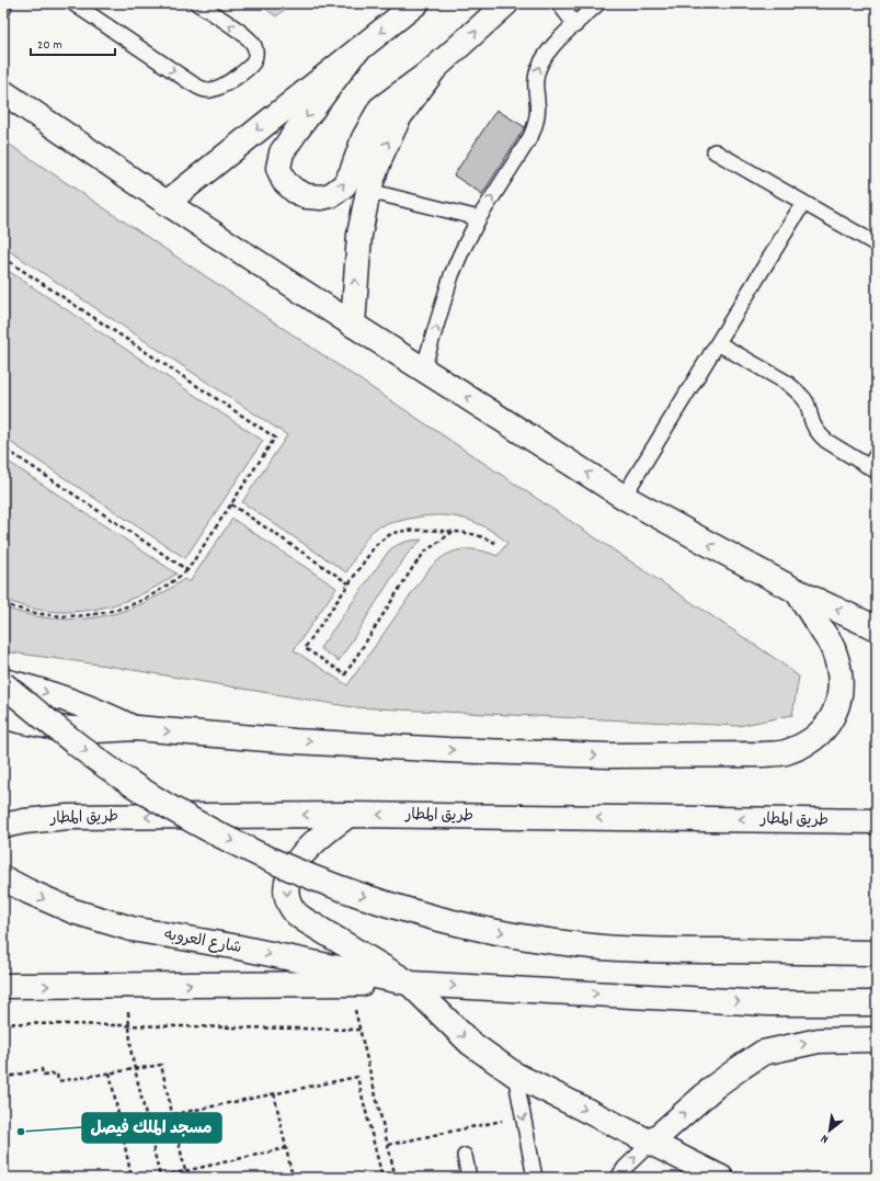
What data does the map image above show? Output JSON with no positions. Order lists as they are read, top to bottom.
{
  "streets": {
    "main road": ["طريق المطار", "شارع العروبه"]
  },
  "places": ["مسجد الملك فيصل"],
  "scale_bar": "20 m",
  "north": "bottom left"
}
